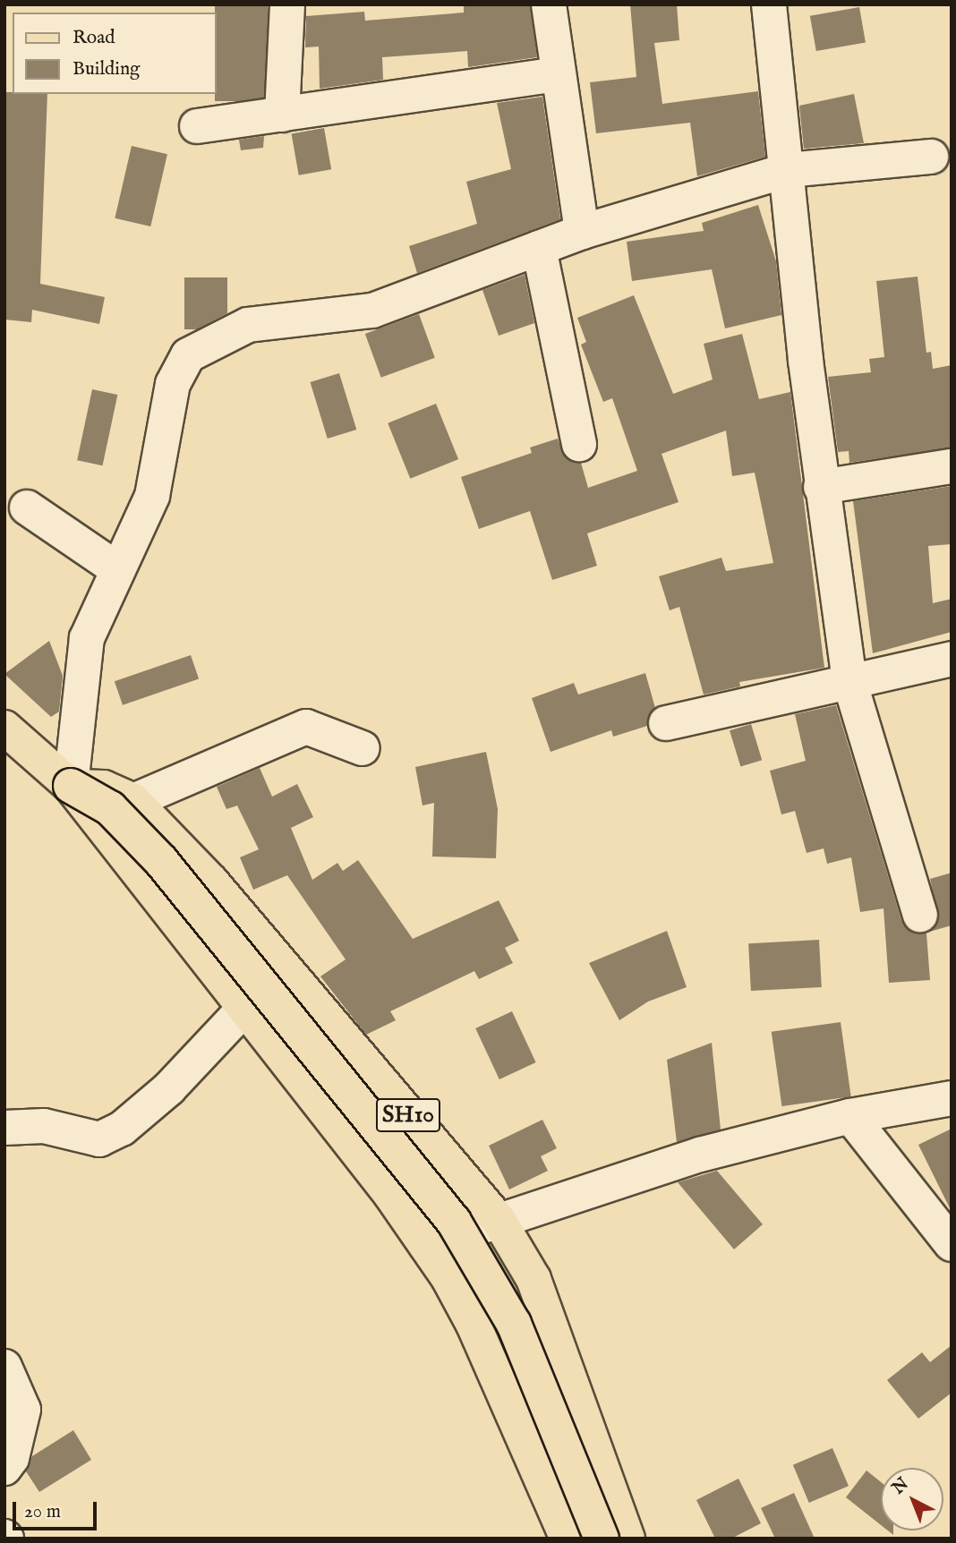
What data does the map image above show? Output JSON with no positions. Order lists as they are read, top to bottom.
{
  "streets": {
    "main road": ["SH10"]
  },
  "legend": ["Road", "Building"],
  "scale_bar": "20 m",
  "north": "top left"
}
